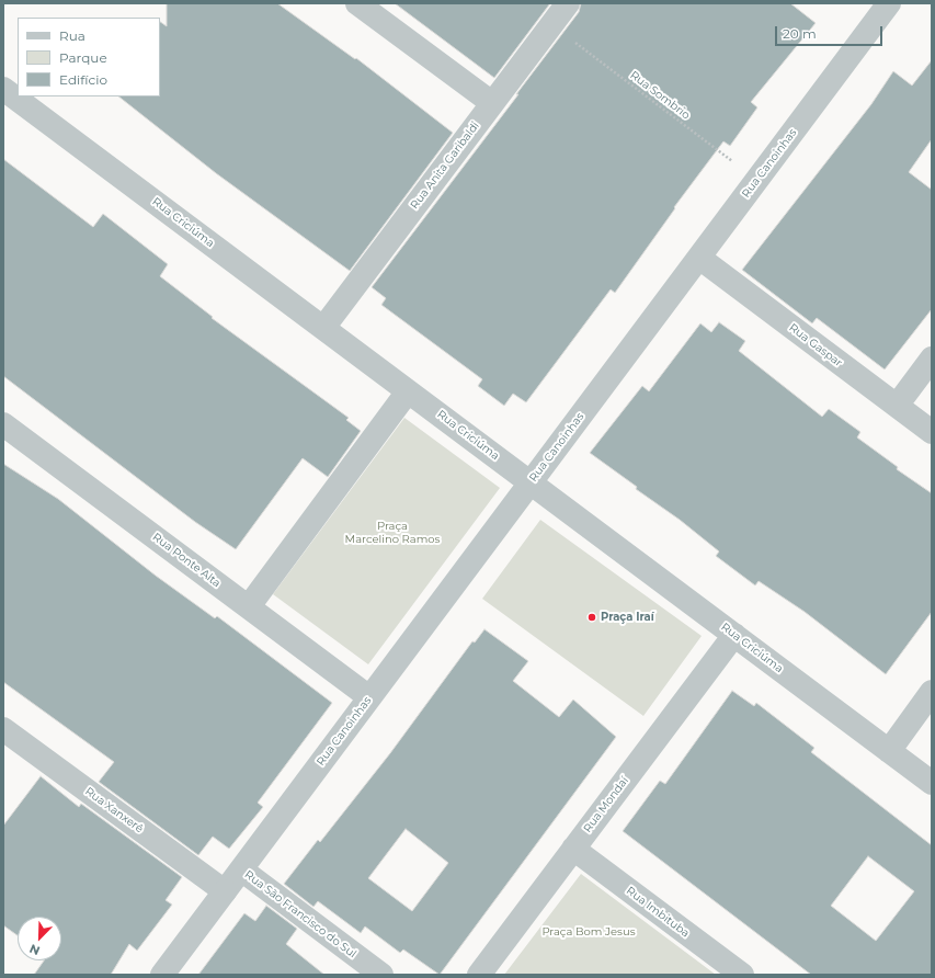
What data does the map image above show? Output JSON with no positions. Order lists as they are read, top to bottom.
{
  "streets": {
    "street": [
      "Rua Canoinhas",
      "Rua Anita Garibaldi",
      "Rua Criciúma",
      "Rua Gaspar",
      "Rua Ponte Alta",
      "Rua Mondaí",
      "Rua Xanxerê",
      "Rua Imbituba",
      "Rua São Francisco do Sul"
    ],
    "path": ["Rua Sombrio"]
  },
  "crossings": [
    ["Rua Sombrio", "Rua Canoinhas"],
    ["Rua Sombrio", "Rua Anita Garibaldi"],
    ["Rua Canoinhas", "Rua Criciúma"],
    ["Rua Canoinhas", "Rua Gaspar"],
    ["Rua Canoinhas", "Rua Ponte Alta"],
    ["Rua Canoinhas", "Rua Xanxerê"],
    ["Rua Canoinhas", "Rua São Francisco do Sul"],
    ["Rua Anita Garibaldi", "Rua Criciúma"],
    ["Rua Criciúma", "Rua Mondaí"],
    ["Rua Mondaí", "Rua Imbituba"]
  ],
  "parks": ["Praça Marcelino Ramos", "Praça Bom Jesus"],
  "places": ["Praça Iraí"],
  "legend": ["Rua", "Parque", "Edifício"],
  "scale_bar": "20 m",
  "north": "bottom left"
}
